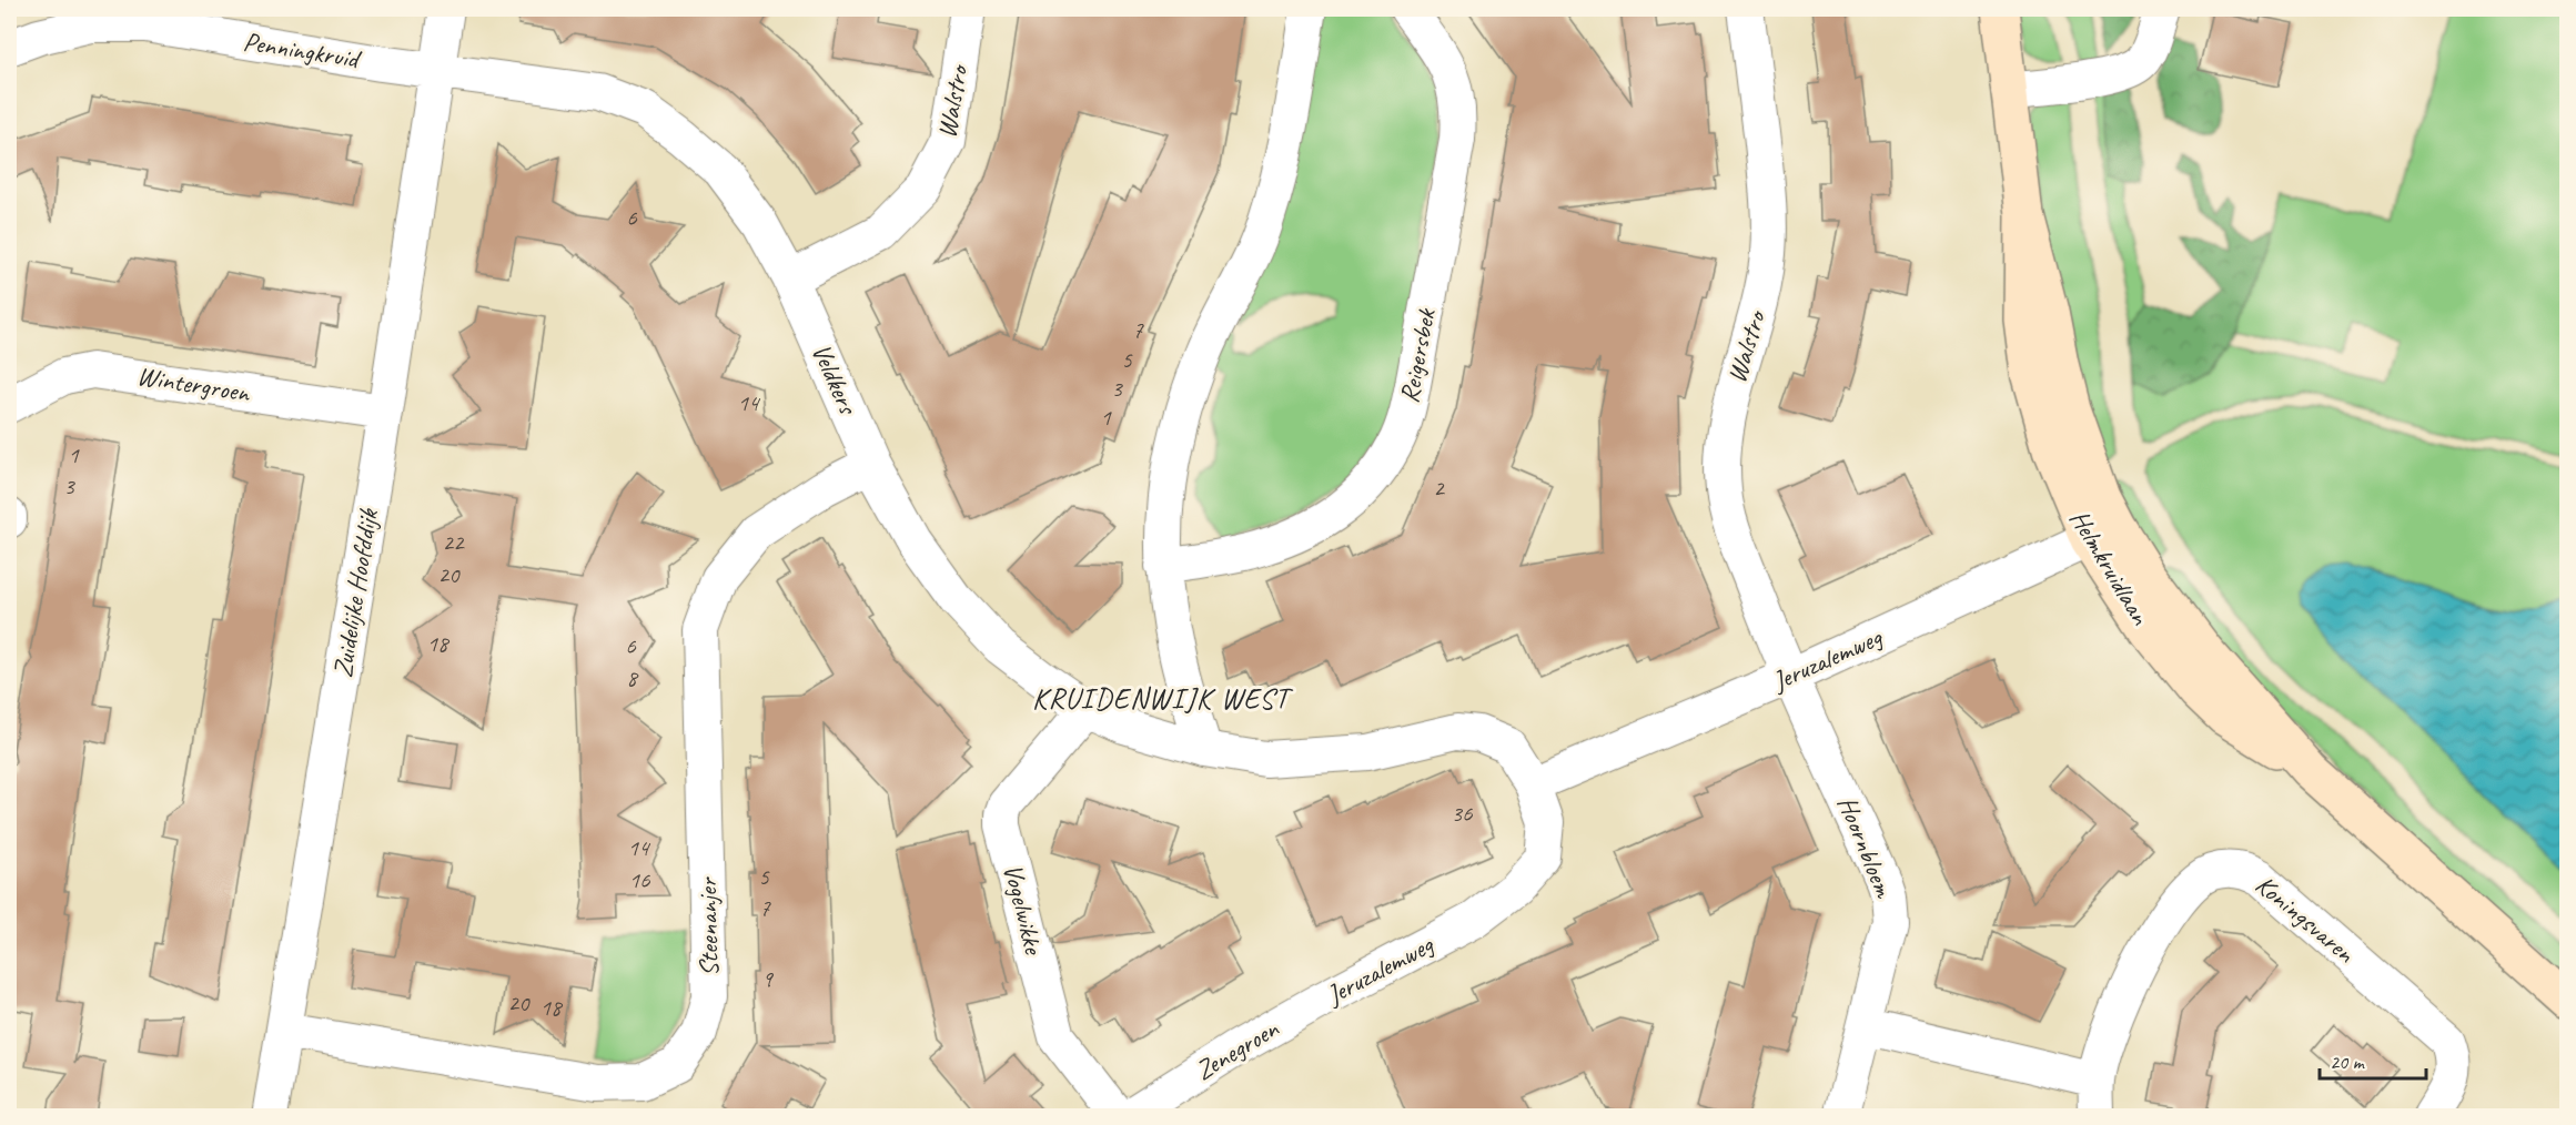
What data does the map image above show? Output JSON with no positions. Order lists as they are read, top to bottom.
{
  "streets": {
    "street": [
      "Penningkruid",
      "Walstro",
      "Reigersbek",
      "Veldkers",
      "Wintergroen",
      "Helmkruidlaan",
      "Zuidelijke Hoofddijk",
      "Jeruzalemweg",
      "Hoornbloem",
      "Vogelwikke",
      "Koningsvaren",
      "Steenanjer",
      "Zenegroen"
    ]
  },
  "crossings": [
    ["Penningkruid", "Veldkers"],
    ["Penningkruid", "Zuidelijke Hoofddijk"],
    ["Walstro", "Veldkers"],
    ["Walstro", "Jeruzalemweg"],
    ["Walstro", "Hoornbloem"],
    ["Veldkers", "Zuidelijke Hoofddijk"],
    ["Veldkers", "Jeruzalemweg"],
    ["Veldkers", "Vogelwikke"],
    ["Veldkers", "Steenanjer"],
    ["Wintergroen", "Zuidelijke Hoofddijk"],
    ["Helmkruidlaan", "Jeruzalemweg"],
    ["Zuidelijke Hoofddijk", "Steenanjer"],
    ["Jeruzalemweg", "Hoornbloem"],
    ["Jeruzalemweg", "Zenegroen"]
  ],
  "districts": ["KRUIDENWIJK WEST"],
  "house_numbers": [
    "6",
    "7",
    "5",
    "3",
    "14",
    "1",
    "1",
    "3",
    "2",
    "22",
    "20",
    "18",
    "6",
    "8",
    "36",
    "14",
    "5",
    "16",
    "7",
    "9",
    "20",
    "18"
  ],
  "scale_bar": "20 m"
}
